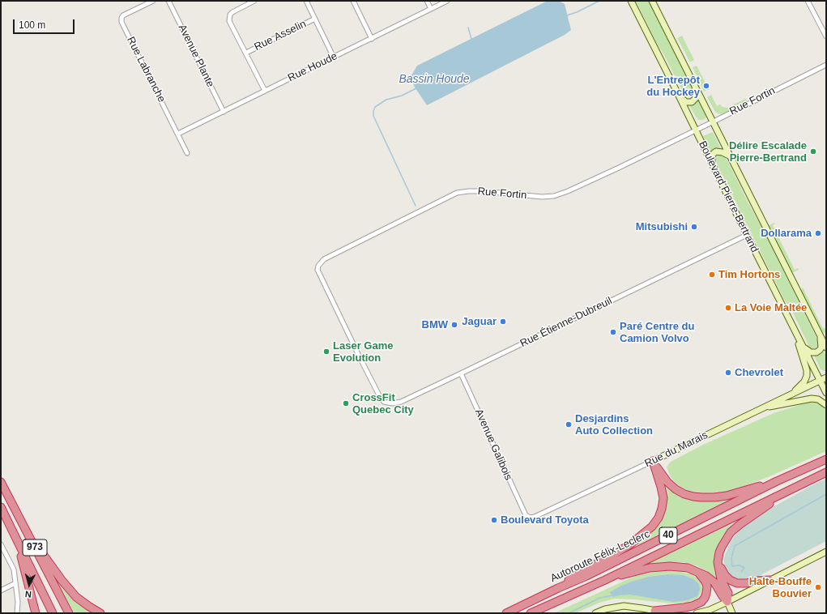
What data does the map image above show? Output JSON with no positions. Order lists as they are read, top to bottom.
{
  "streets": {
    "highway": ["40", "973", "Autoroute Félix-Leclerc"],
    "main road": ["Boulevard Pierre-Bertrand", "Rue du Marais"],
    "street": [
      "Rue Asselin",
      "Avenue Plante",
      "Rue Houde",
      "Rue Labranche",
      "Rue Fortin",
      "Rue Étienne-Dubreuil",
      "Avenue Galibois"
    ]
  },
  "crossings": [
    ["Avenue Plante", "Rue Houde"],
    ["Rue Houde", "Rue Labranche"],
    ["Rue Fortin", "Boulevard Pierre-Bertrand"],
    ["Rue Fortin", "Rue Étienne-Dubreuil"],
    ["Boulevard Pierre-Bertrand", "Rue Étienne-Dubreuil"],
    ["Boulevard Pierre-Bertrand", "Rue du Marais"],
    ["Rue Étienne-Dubreuil", "Avenue Galibois"],
    ["Avenue Galibois", "Rue du Marais"]
  ],
  "water": ["Bassin Houde"],
  "places": [
    "L'Entrepôt du Hockey",
    "Délire Escalade Pierre-Bertrand",
    "Mitsubishi",
    "Dollarama",
    "Tim Hortons",
    "La Voie Maltée",
    "Jaguar",
    "BMW",
    "Paré Centre du Camion Volvo",
    "Laser Game Evolution",
    "Chevrolet",
    "CrossFit Quebec City",
    "Desjardins Auto Collection",
    "Boulevard Toyota",
    "Halte-Bouffe Bouvier"
  ],
  "scale_bar": "100 m",
  "north": "bottom"
}
